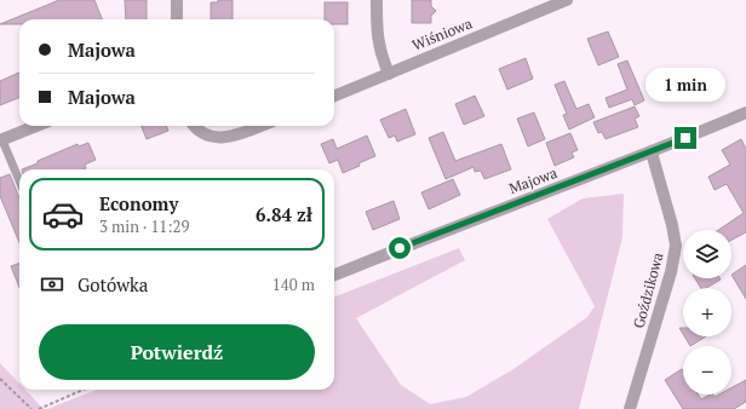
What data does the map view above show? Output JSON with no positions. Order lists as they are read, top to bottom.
{
  "streets": {
    "street": ["Wiśniowa", "Majowa", "Goździkowa"]
  },
  "crossings": [
    ["Majowa", "Goździkowa"]
  ],
  "page": {
    "banner": ["Majowa", "Majowa"],
    "bubble": "1 min",
    "list": [
      {
        "name": "Economy",
        "note": "3 min · 11:29",
        "value": "6.84 zł"
      }
    ],
    "map_buttons": ["+", "−"],
    "pay": ["Gotówka", "140 m"],
    "buttons": "Potwierdź"
  }
}
